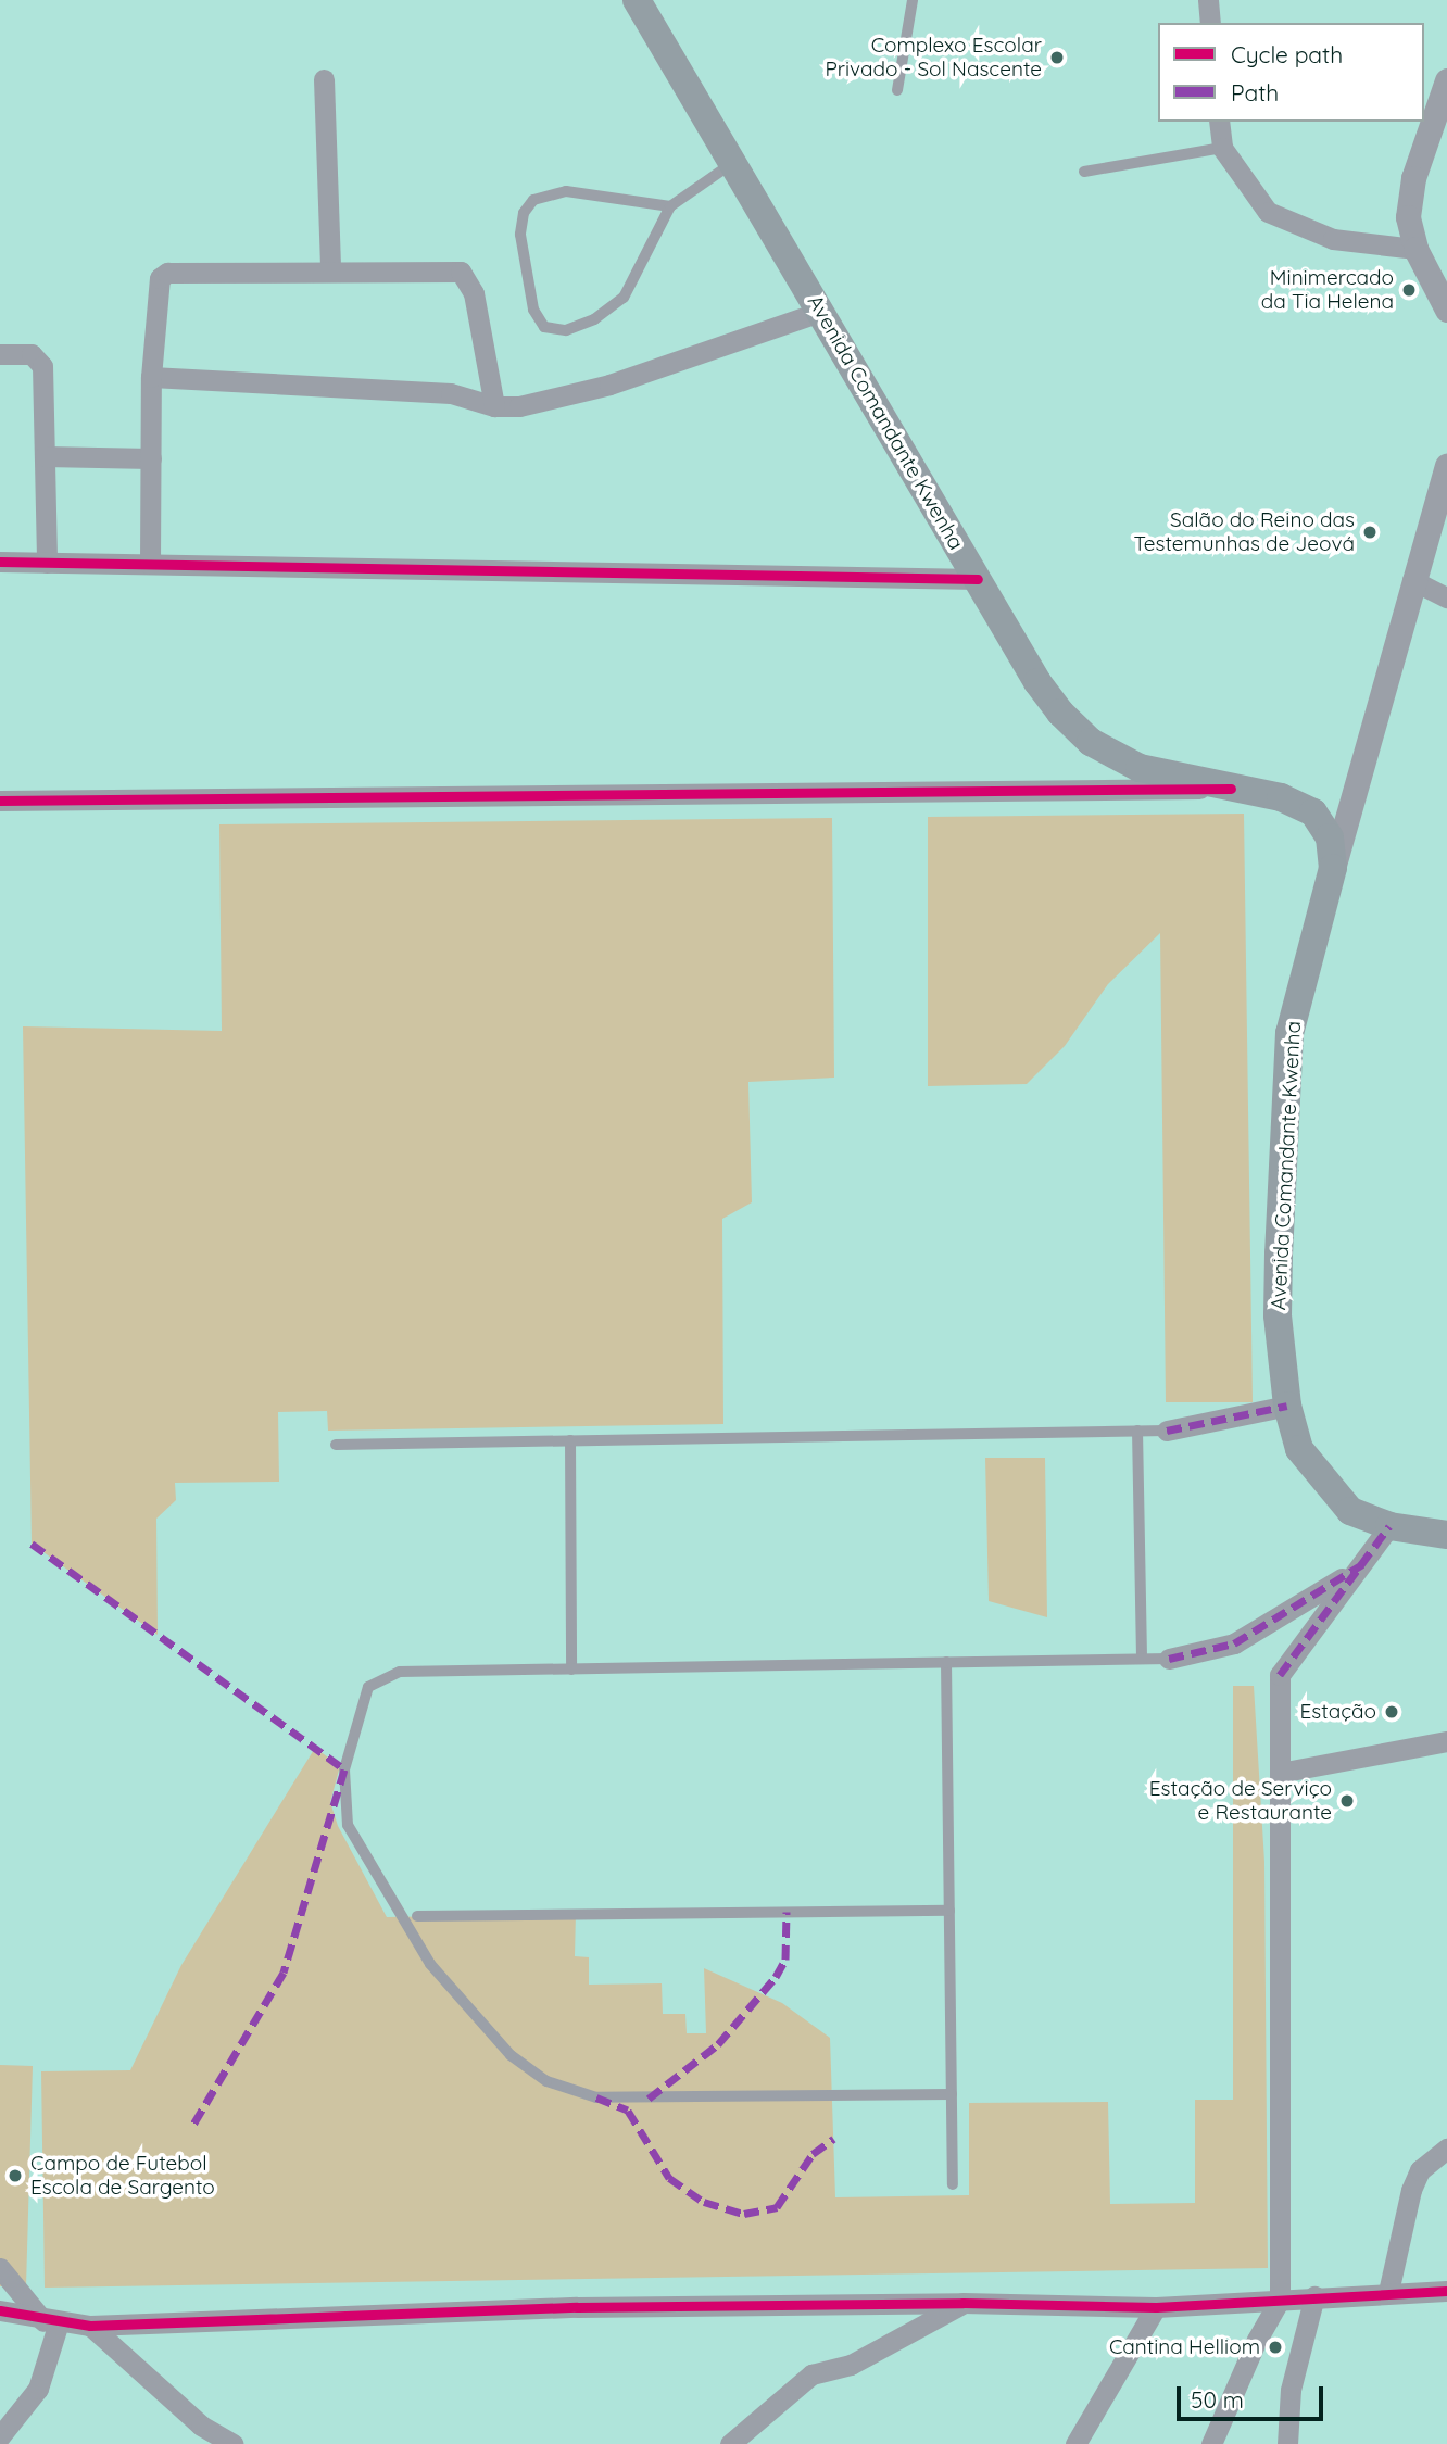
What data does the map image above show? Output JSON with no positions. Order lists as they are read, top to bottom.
{
  "streets": {
    "main road": ["Avenida Comandante Kwenha"]
  },
  "places": [
    "Complexo Escolar Privado - Sol Nascente",
    "Minimercado da Tia Helena",
    "Salão do Reino das Testemunhas de Jeová",
    "Estação",
    "Estação de Serviço e Restaurante",
    "Campo de Futebol Escola de Sargento",
    "Cantina Helliom"
  ],
  "legend": ["Cycle path", "Path"],
  "scale_bar": "50 m"
}
